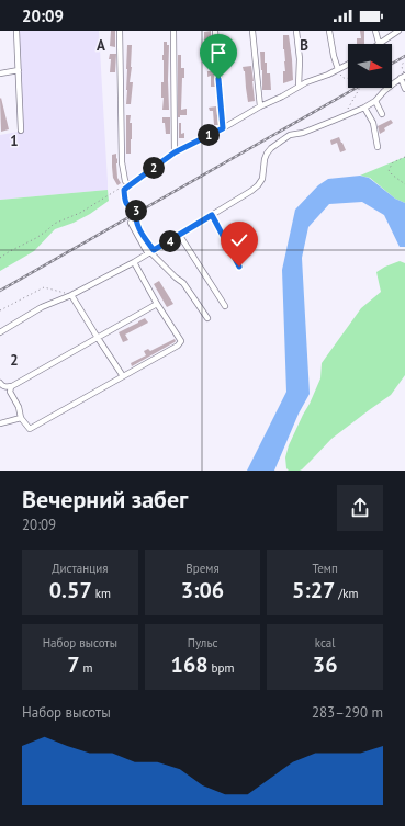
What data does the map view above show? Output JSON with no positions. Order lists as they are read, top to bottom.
{
  "north": "right",
  "page": {
    "status": "20:09",
    "pins": [
      "1",
      "2",
      "3",
      "4"
    ],
    "heading": ["Вечерний забег", "20:09"],
    "stats": [
      ["Дистанция", "0.57 km"],
      ["Время", "3:06"],
      ["Темп", "5:27 /km"],
      ["Набор высоты", "7 m"],
      ["Пульс", "168 bpm"],
      ["kcal", "36"]
    ],
    "chart": ["Набор высоты", "283–290 m"]
  },
  "grid": {
    "columns": ["A", "B"],
    "rows": ["1", "2"]
  }
}
